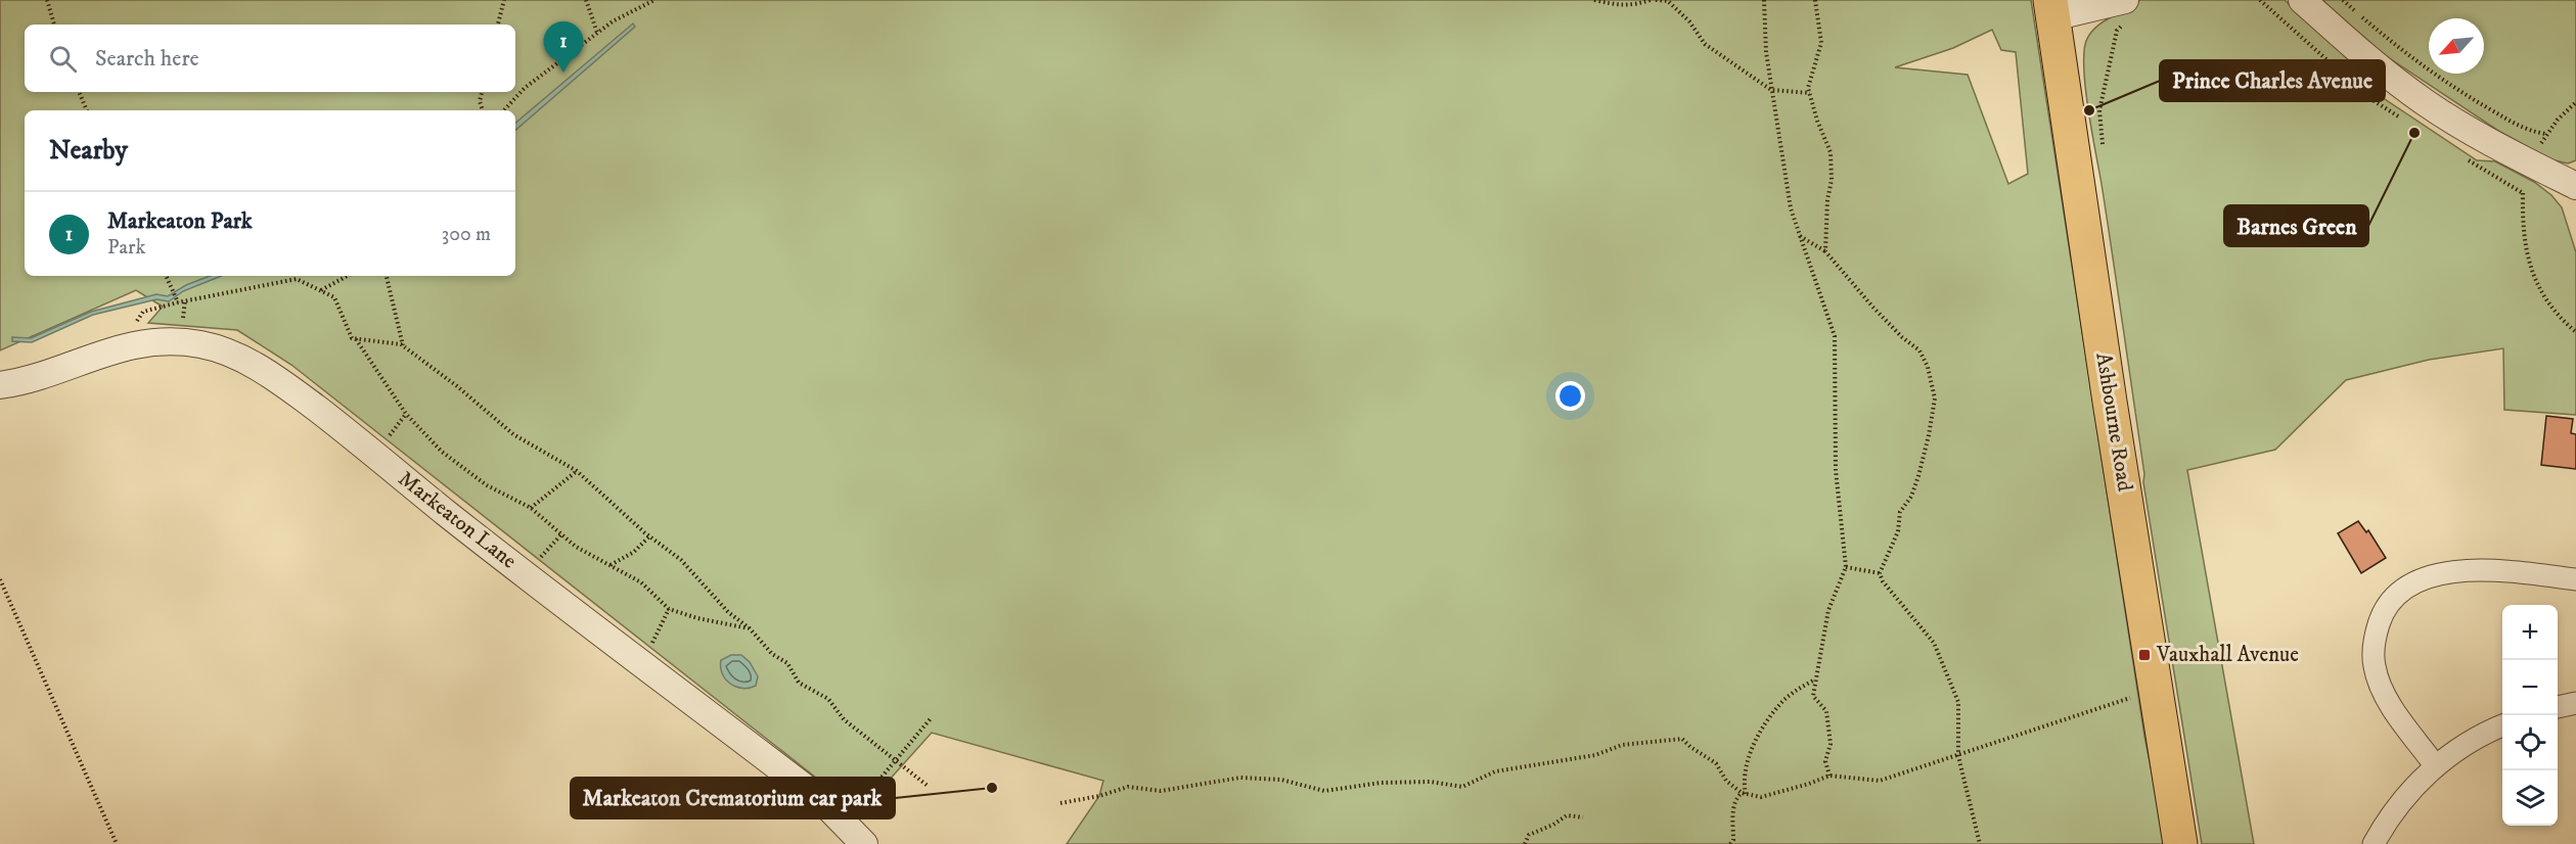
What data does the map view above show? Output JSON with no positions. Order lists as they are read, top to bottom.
{
  "streets": {
    "highway": ["Ashbourne Road"],
    "street": ["Markeaton Lane"]
  },
  "places": {
    "other": ["Prince Charles Avenue", "Barnes Green", "Markeaton Crematorium car park"],
    "transit": ["Vauxhall Avenue"]
  },
  "north": "bottom left",
  "page": {
    "pins": "1",
    "search": "Search here",
    "heading": "Nearby",
    "list": [
      {
        "mark": "1",
        "name": "Markeaton Park",
        "note": "Park",
        "value": "300 m"
      }
    ],
    "map_buttons": ["+", "−"]
  }
}
